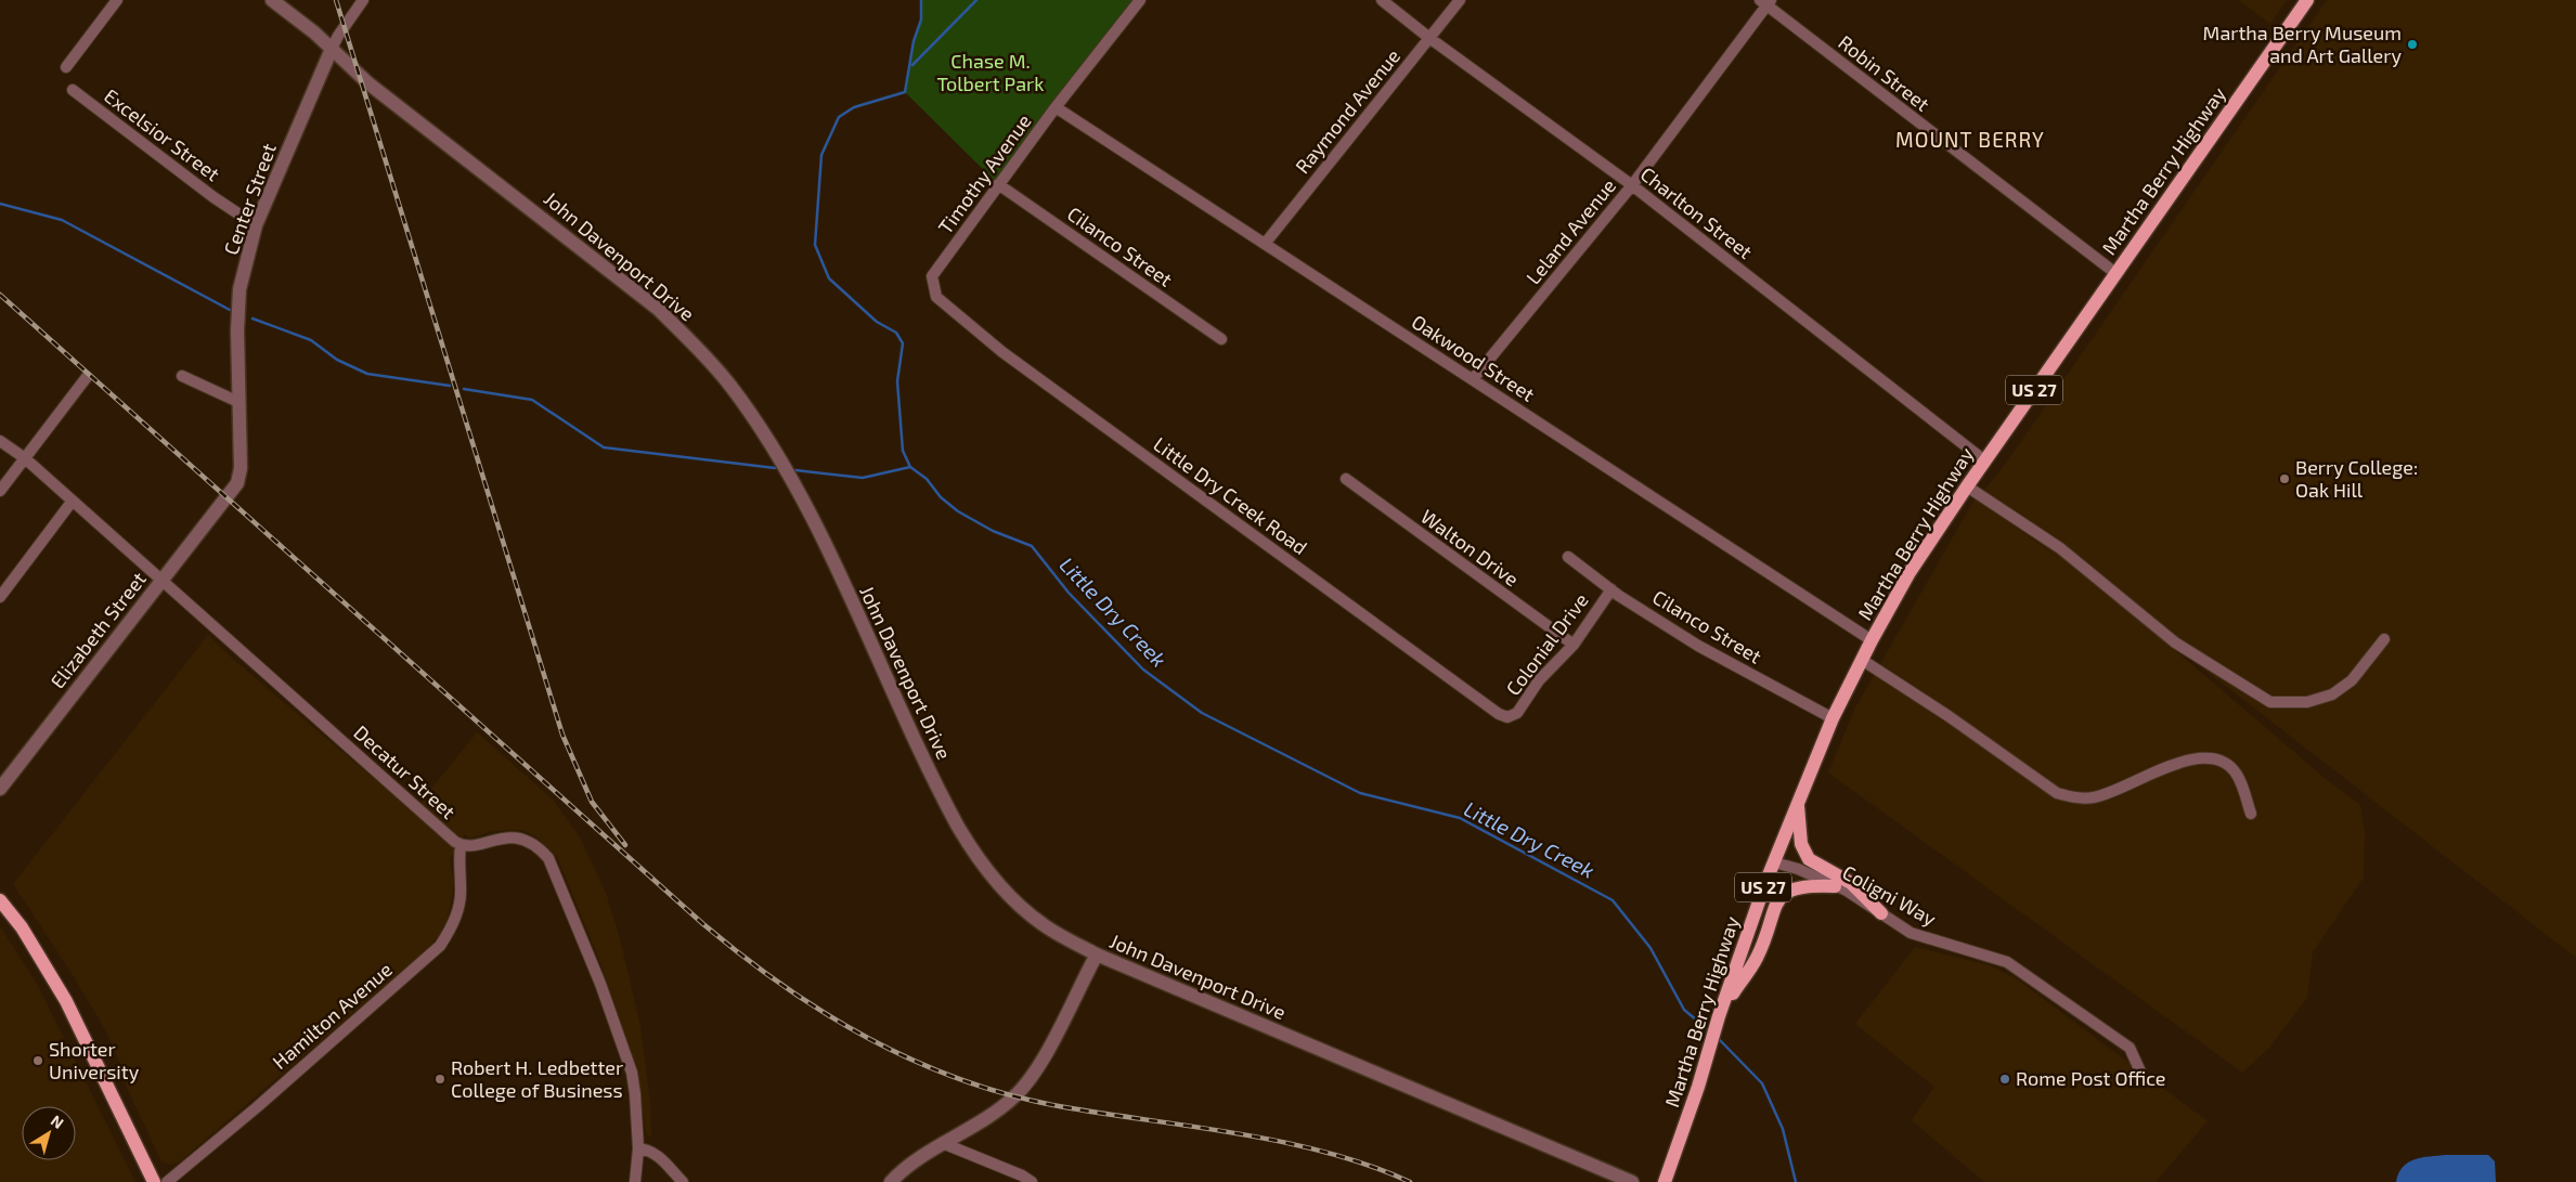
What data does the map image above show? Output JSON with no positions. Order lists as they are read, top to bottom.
{
  "streets": {
    "main road": ["Martha Berry Highway", "US 27"],
    "street": [
      "Robin Street",
      "Raymond Avenue",
      "Excelsior Street",
      "Timothy Avenue",
      "Center Street",
      "Charlton Street",
      "Leland Avenue",
      "Cilanco Street",
      "John Davenport Drive",
      "Oakwood Street",
      "Little Dry Creek Road",
      "Walton Drive",
      "Elizabeth Street",
      "Colonial Drive",
      "Decatur Street",
      "Coligni Way",
      "Hamilton Avenue"
    ]
  },
  "crossings": [
    ["Robin Street", "Martha Berry Highway"],
    ["Robin Street", "Leland Avenue"],
    ["Raymond Avenue", "Charlton Street"],
    ["Raymond Avenue", "Oakwood Street"],
    ["Excelsior Street", "Center Street"],
    ["Martha Berry Highway", "Charlton Street"],
    ["Martha Berry Highway", "Cilanco Street"],
    ["Martha Berry Highway", "Oakwood Street"],
    ["Martha Berry Highway", "Coligni Way"],
    ["Timothy Avenue", "Cilanco Street"],
    ["Timothy Avenue", "Oakwood Street"],
    ["Timothy Avenue", "Little Dry Creek Road"],
    ["Center Street", "John Davenport Drive"],
    ["Center Street", "Elizabeth Street"],
    ["Charlton Street", "Leland Avenue"],
    ["Leland Avenue", "Oakwood Street"],
    ["Cilanco Street", "Colonial Drive"],
    ["Little Dry Creek Road", "Colonial Drive"],
    ["Walton Drive", "Colonial Drive"],
    ["Elizabeth Street", "Decatur Street"],
    ["Decatur Street", "Hamilton Avenue"]
  ],
  "districts": ["MOUNT BERRY"],
  "water": ["Little Dry Creek"],
  "parks": ["Chase M. Tolbert Park"],
  "places": [
    "Martha Berry Museum and Art Gallery",
    "Berry College: Oak Hill",
    "Shorter University",
    "Robert H. Ledbetter College of Business",
    "Rome Post Office"
  ],
  "north": "top right"
}
